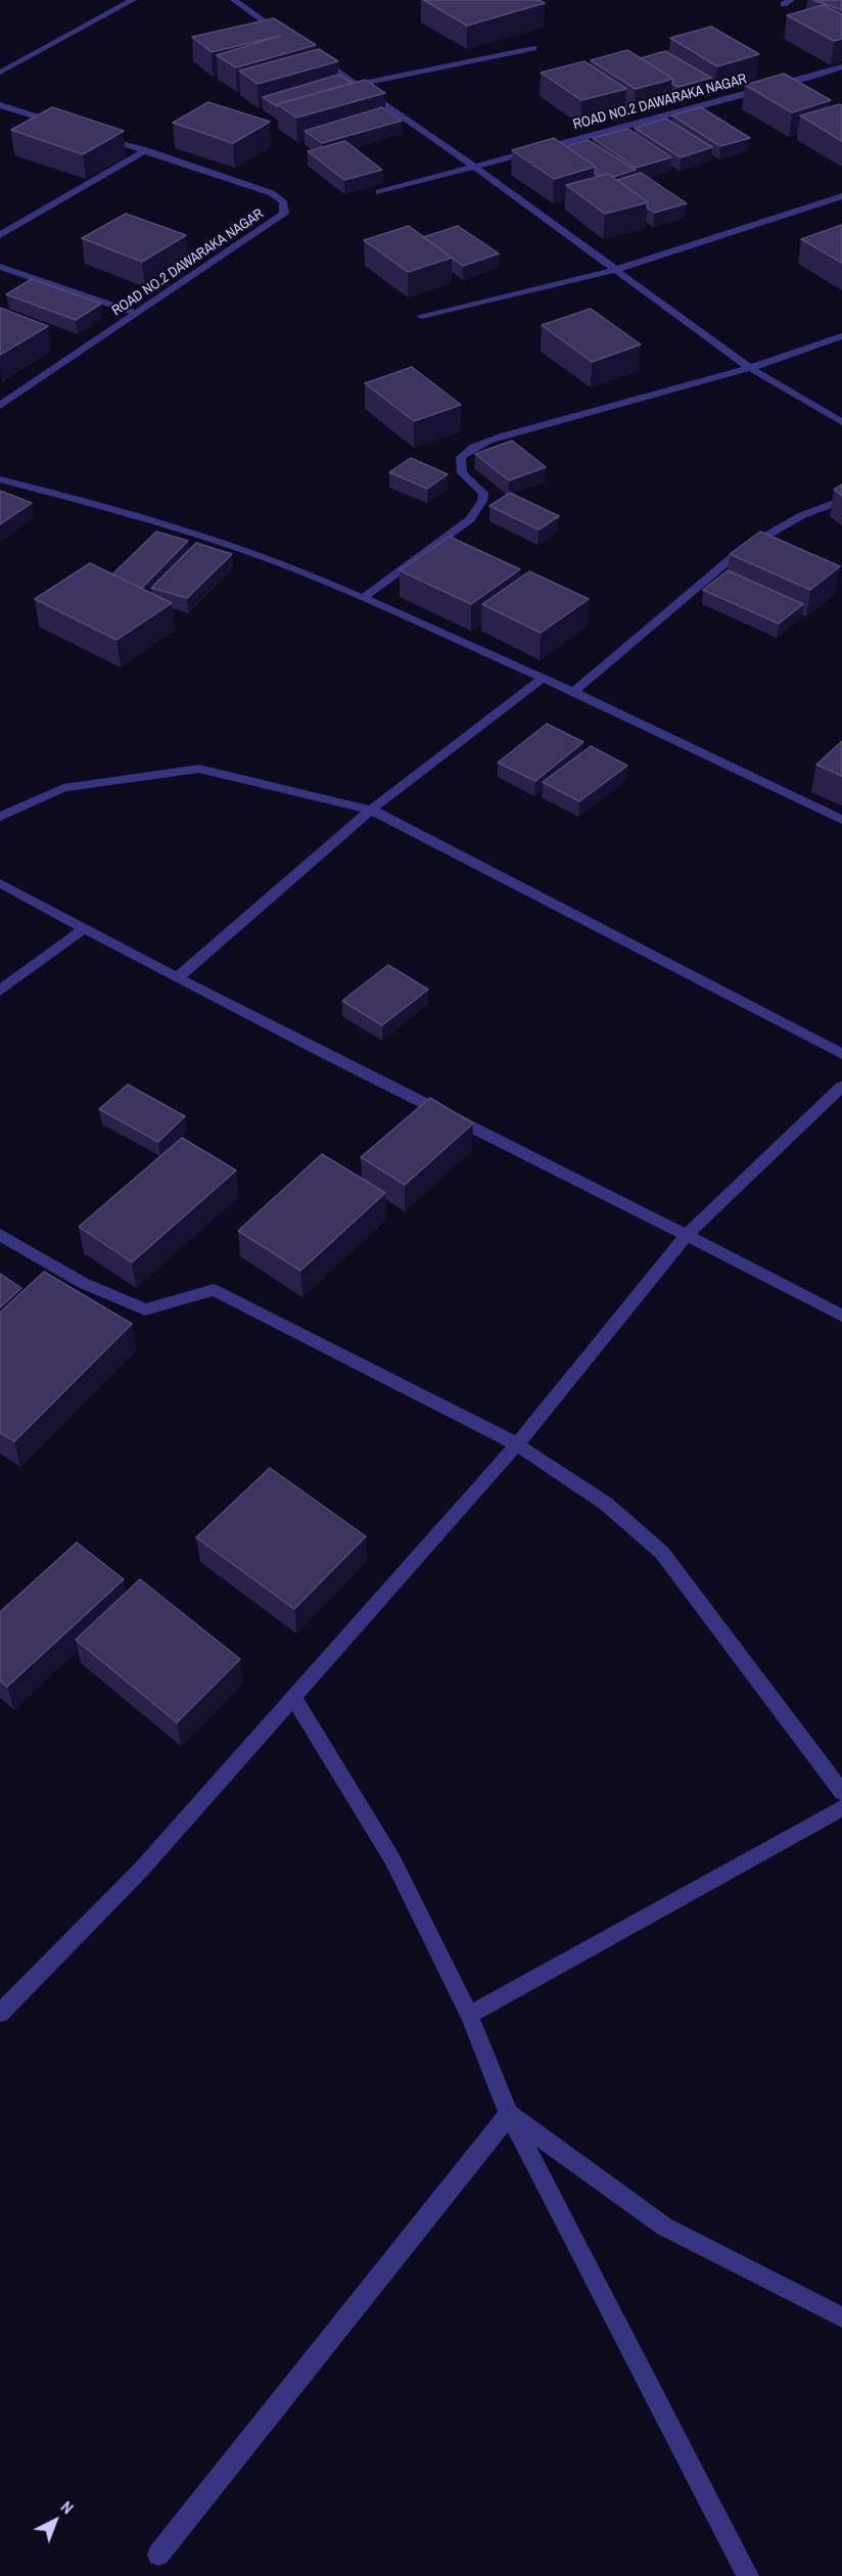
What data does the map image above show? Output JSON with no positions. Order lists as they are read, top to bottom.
{
  "streets": {
    "street": ["ROAD NO.2 DAWARAKA NAGAR"]
  },
  "north": "top right"
}
